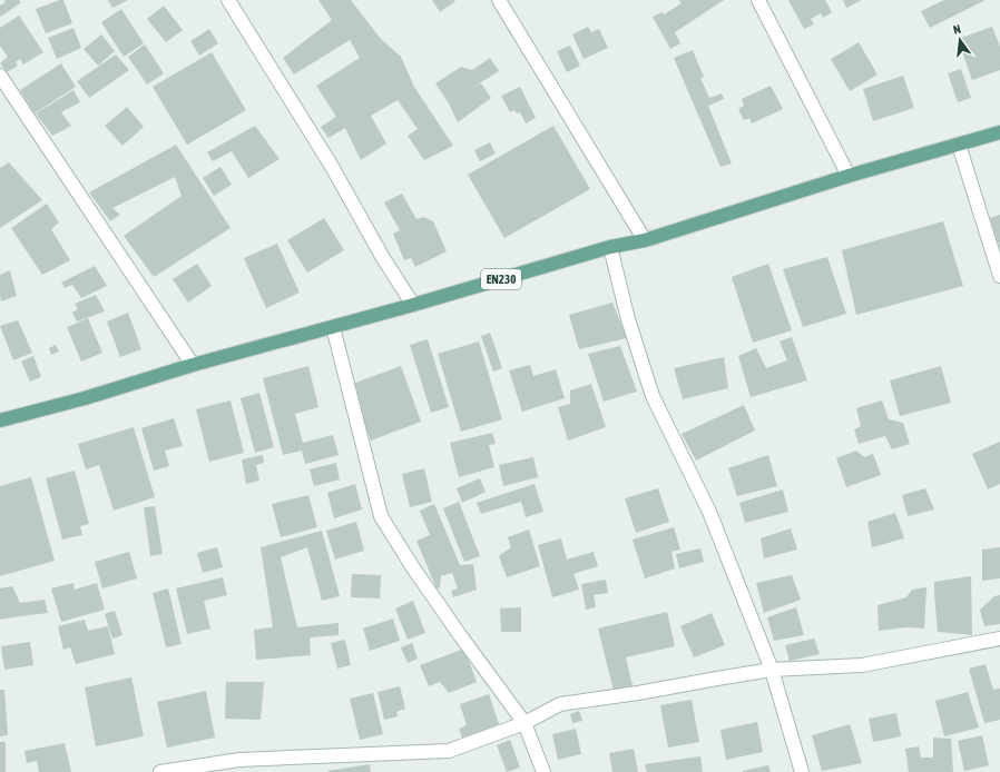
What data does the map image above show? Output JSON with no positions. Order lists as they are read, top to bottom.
{
  "streets": {
    "main road": ["EN230"]
  },
  "north": "top"
}
